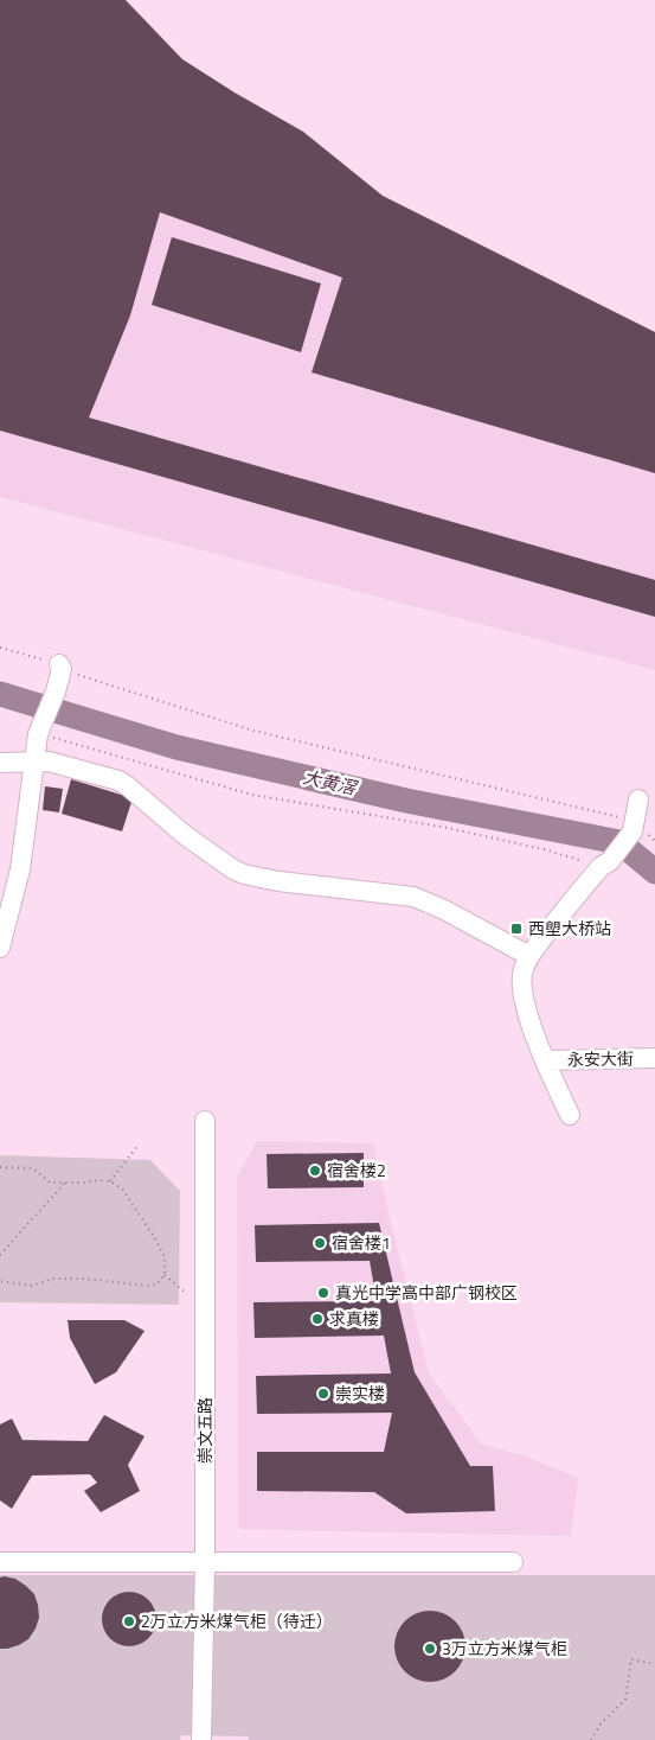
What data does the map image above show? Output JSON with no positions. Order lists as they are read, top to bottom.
{
  "streets": {
    "street": ["永安大街", "崇文五路"]
  },
  "water": ["大黄滘"],
  "places": {
    "transit": ["西塱大桥站"],
    "other": [
      "宿舍楼2",
      "宿舍楼1",
      "真光中学高中部广钢校区",
      "求真楼",
      "崇实楼",
      "2万立方米煤气柜（待迁）",
      "3万立方米煤气柜"
    ]
  }
}
